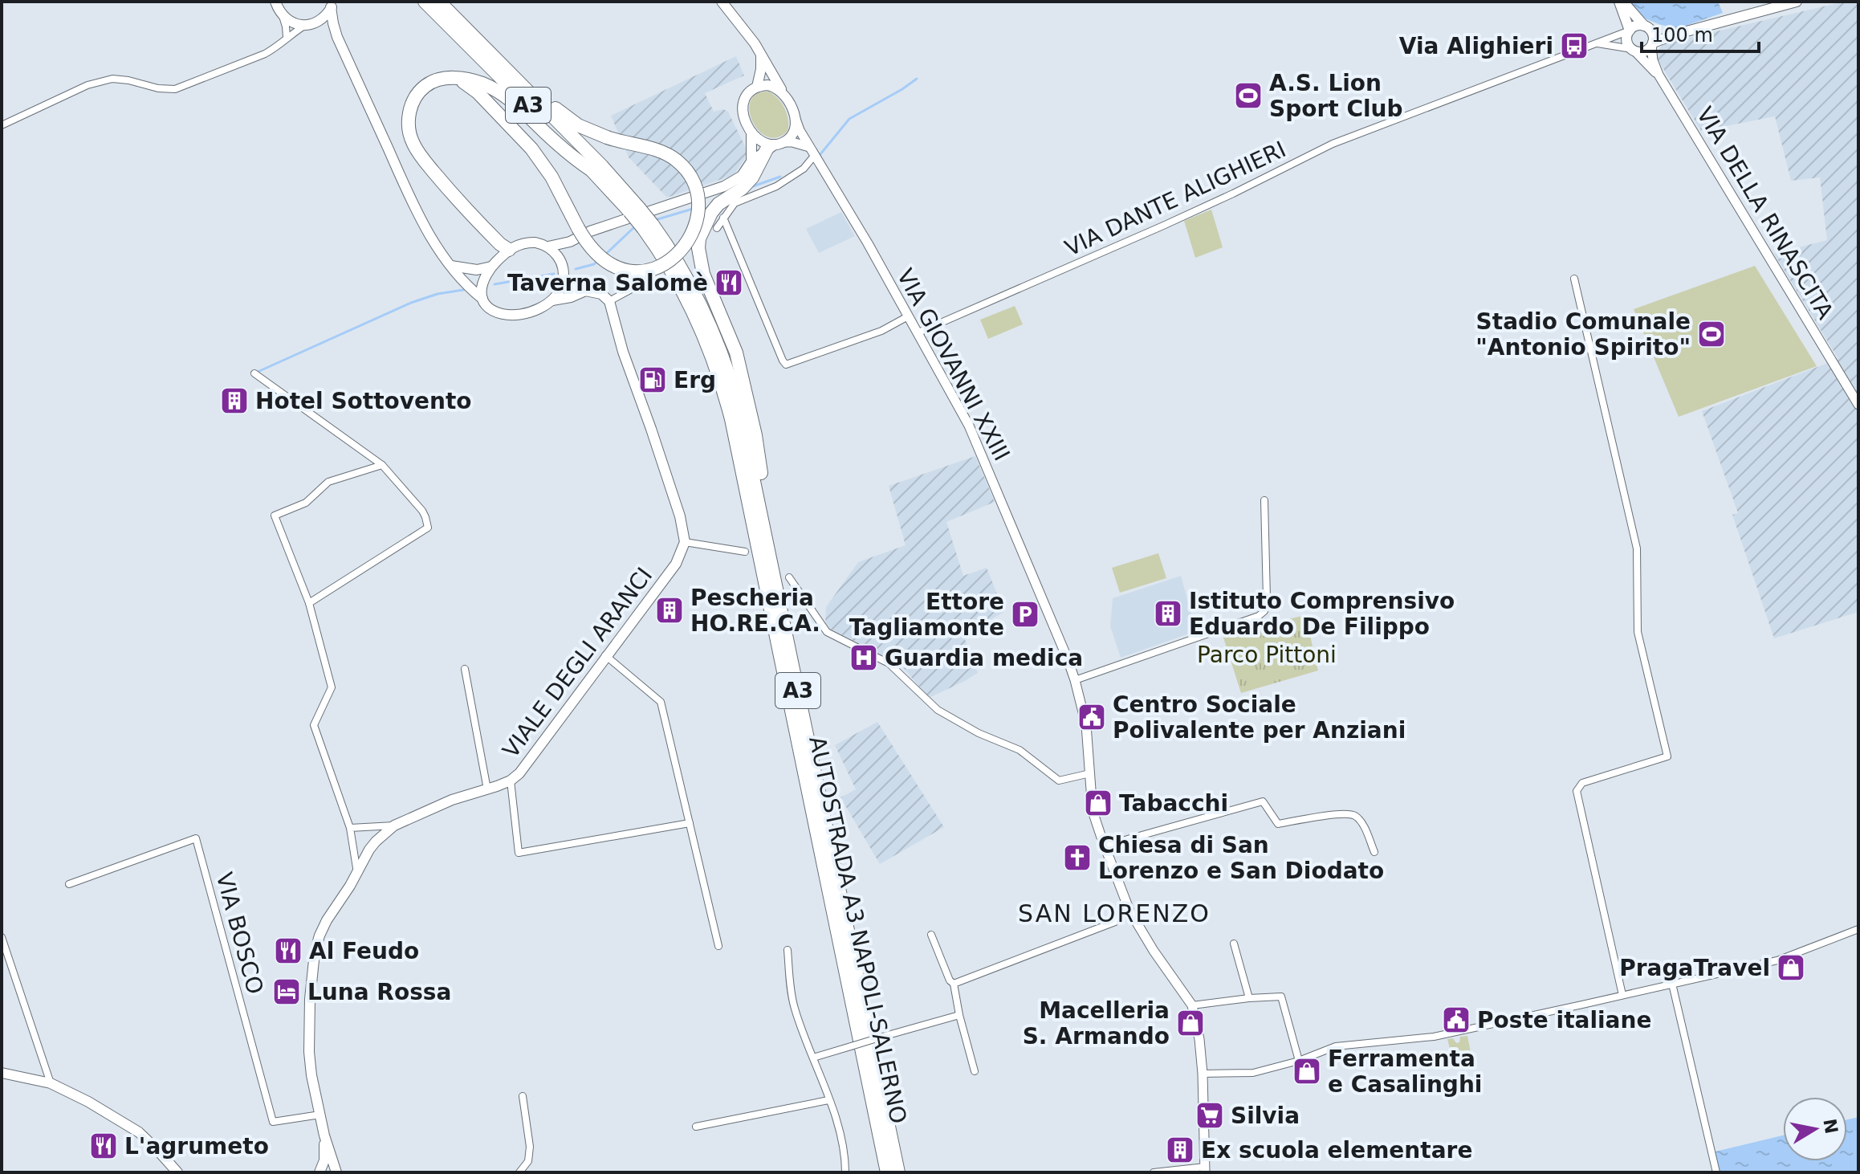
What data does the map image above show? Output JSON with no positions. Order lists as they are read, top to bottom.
{
  "streets": {
    "highway": ["A3", "AUTOSTRADA A3 NAPOLI-SALERNO"],
    "main road": ["VIALE DEGLI ARANCI"],
    "street": [
      "VIA DANTE ALIGHIERI",
      "VIA DELLA RINASCITA",
      "VIA GIOVANNI XXIII",
      "VIA BOSCO"
    ]
  },
  "crossings": [
    ["VIA DANTE ALIGHIERI", "VIA DELLA RINASCITA"],
    ["VIA DANTE ALIGHIERI", "VIA GIOVANNI XXIII"],
    ["VIALE DEGLI ARANCI", "VIA BOSCO"]
  ],
  "districts": ["SAN LORENZO"],
  "parks": ["Parco Pittoni"],
  "places": {
    "bus stop": ["Via Alighieri"],
    "sports": ["A.S. Lion Sport Club", "Stadio Comunale \"Antonio Spirito\""],
    "restaurant": ["Taverna Salomè", "Al Feudo", "L'agrumeto"],
    "fuel station": ["Erg"],
    "building": [
      "Hotel Sottovento",
      "Pescheria HO.RE.CA.",
      "Istituto Comprensivo Eduardo De Filippo",
      "Ex scuola elementare"
    ],
    "parking": ["Ettore Tagliamonte"],
    "hospital": ["Guardia medica"],
    "public building": ["Centro Sociale Polivalente per Anziani", "Poste italiane"],
    "shop": [
      "Tabacchi",
      "PragaTravel",
      "Macelleria S. Armando",
      "Ferramenta e Casalinghi"
    ],
    "church": ["Chiesa di San Lorenzo e San Diodato"],
    "hotel": ["Luna Rossa"],
    "supermarket": ["Silvia"]
  },
  "scale_bar": "100 m",
  "north": "right"
}
